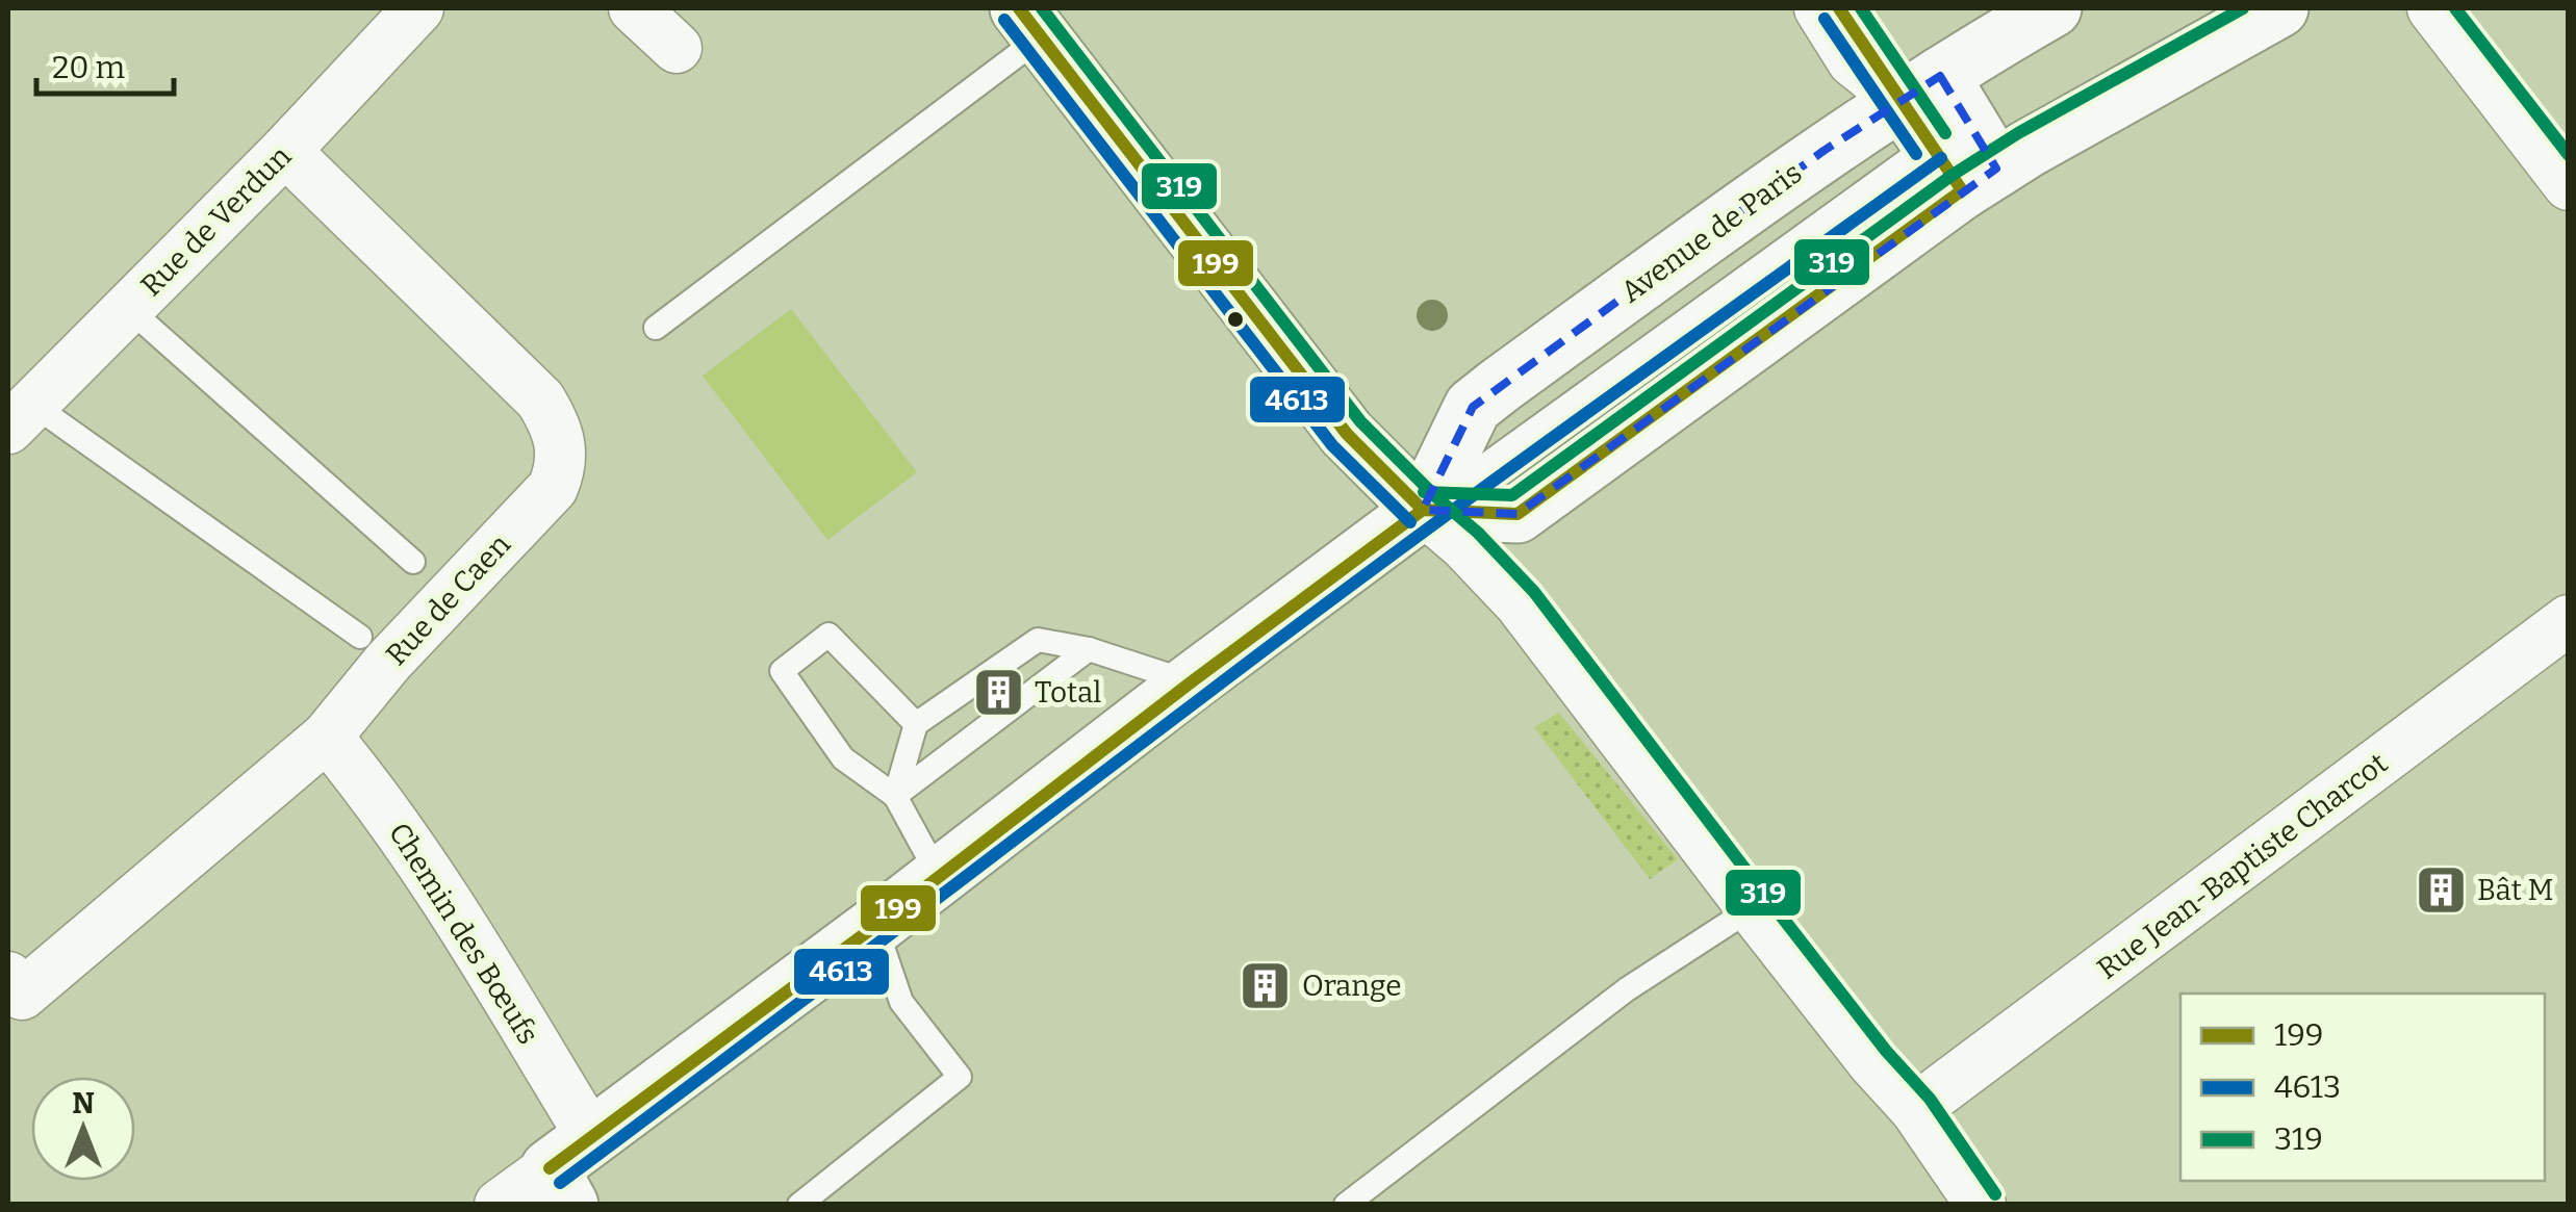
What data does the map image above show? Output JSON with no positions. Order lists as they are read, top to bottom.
{
  "streets": {
    "street": [
      "Rue de Verdun",
      "Avenue de Paris",
      "Rue de Caen",
      "Rue Jean-Baptiste Charcot",
      "Chemin des Bœufs"
    ]
  },
  "crossings": [
    ["Rue de Verdun", "Rue de Caen"],
    ["Avenue de Paris", "Chemin des Bœufs"],
    ["Rue de Caen", "Chemin des Bœufs"]
  ],
  "places": {
    "building": ["Total", "Bât M", "Orange"]
  },
  "lines": ["transit line 199", "transit line 319", "transit line 4613"],
  "legend": ["199", "4613", "319"],
  "scale_bar": "20 m",
  "north": "top"
}
